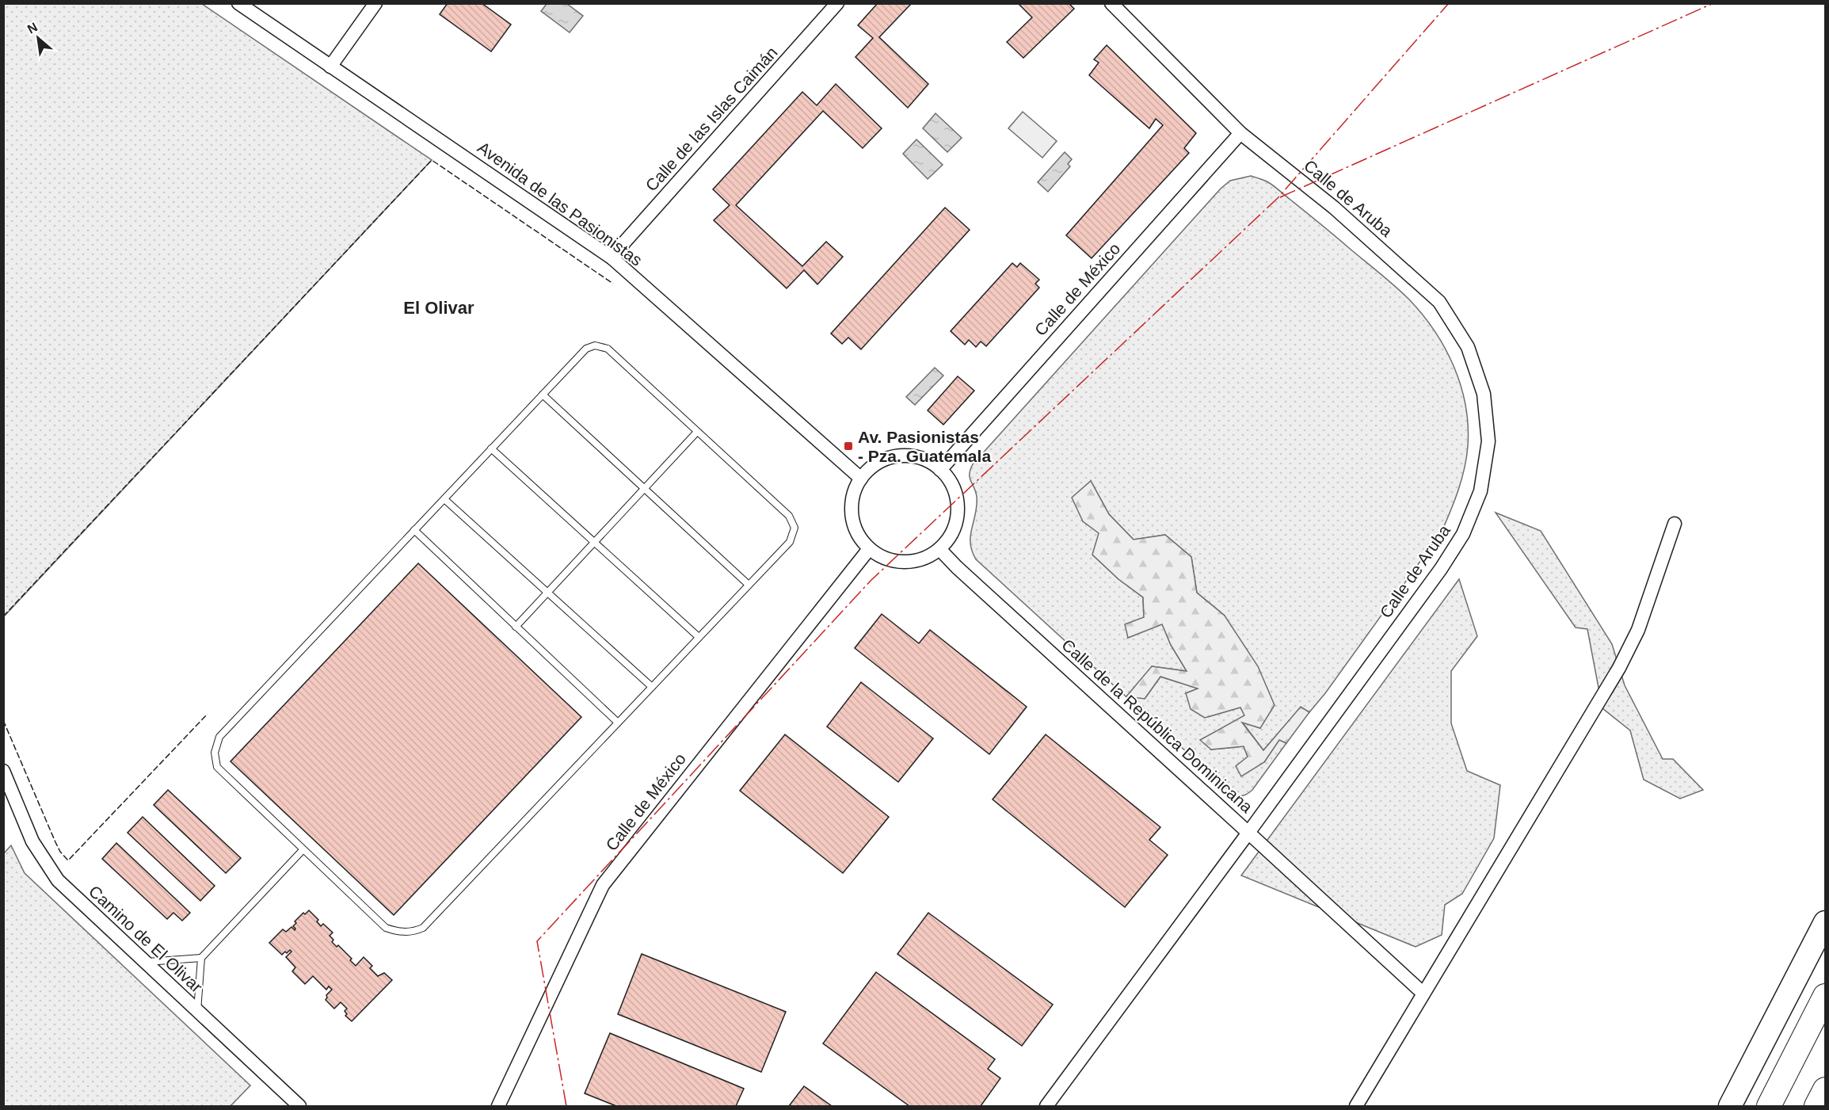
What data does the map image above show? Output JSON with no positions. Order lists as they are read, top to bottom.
{
  "streets": {
    "street": [
      "Calle de las Islas Caimán",
      "Calle de Aruba",
      "Avenida de las Pasionistas",
      "Calle de México",
      "Calle de la República Dominicana",
      "Camino de El Olivar"
    ]
  },
  "crossings": [
    ["Calle de las Islas Caimán", "Avenida de las Pasionistas"],
    ["Calle de Aruba", "Calle de México"],
    ["Calle de Aruba", "Calle de la República Dominicana"],
    ["Avenida de las Pasionistas", "Calle de México"],
    ["Avenida de las Pasionistas", "Calle de la República Dominicana"],
    ["Calle de México", "Calle de la República Dominicana"]
  ],
  "districts": ["El Olivar"],
  "places": {
    "transit": ["Av. Pasionistas - Pza. Guatemala"]
  },
  "north": "top left"
}
